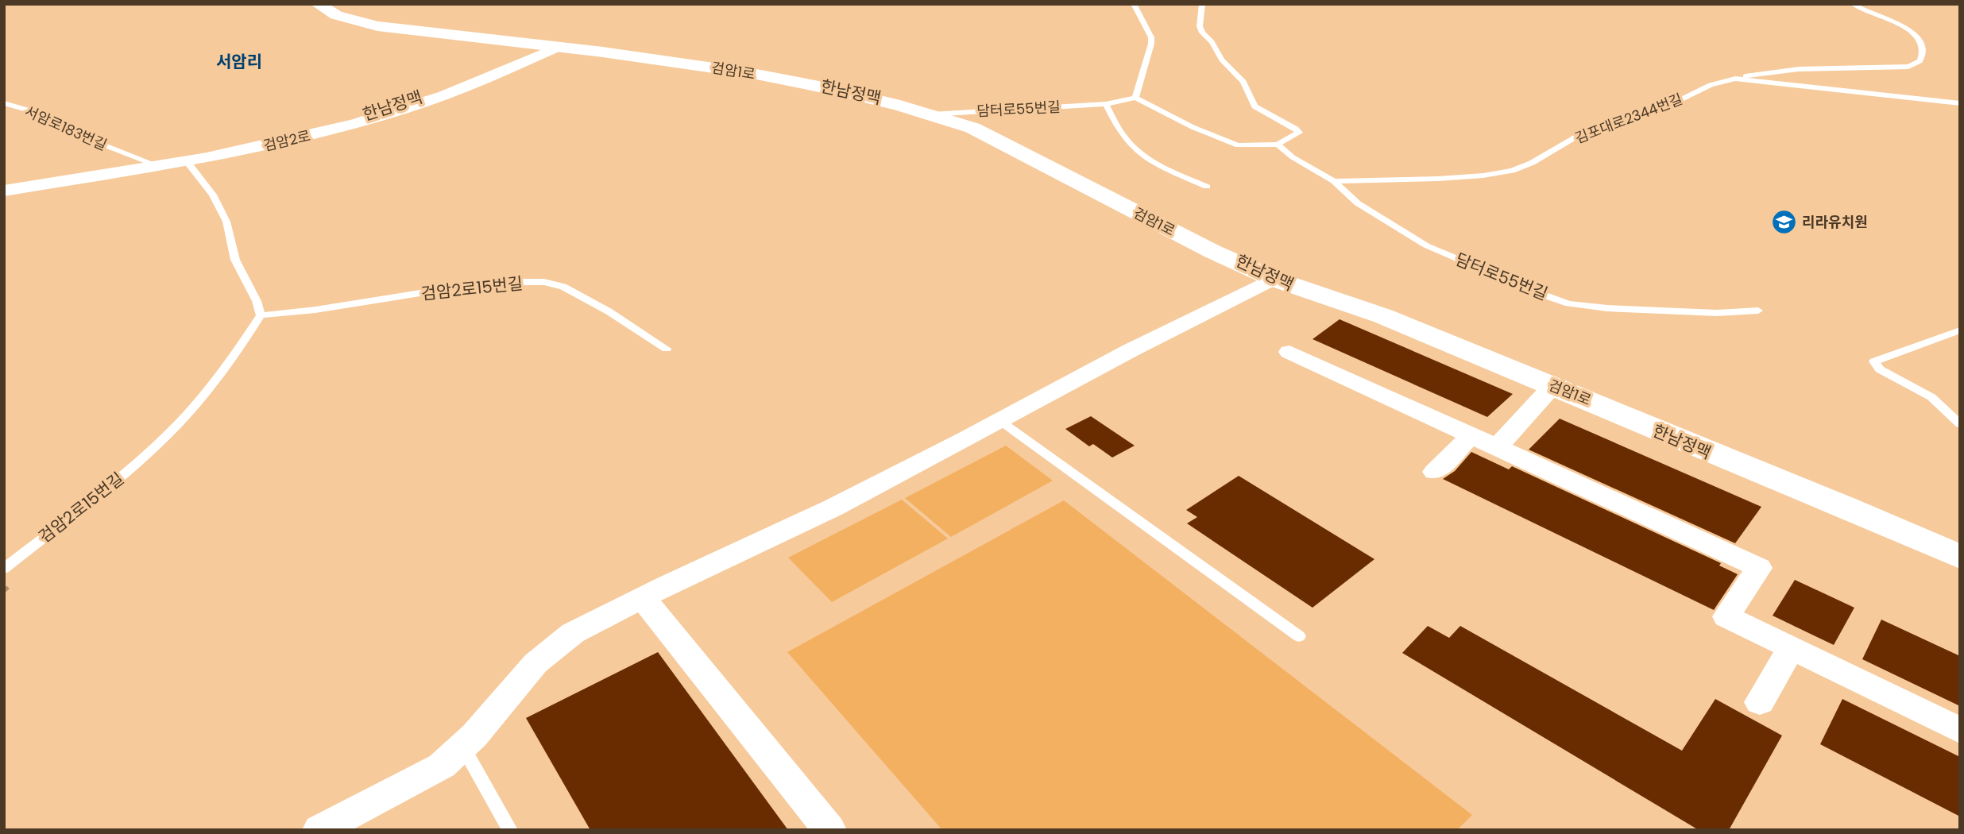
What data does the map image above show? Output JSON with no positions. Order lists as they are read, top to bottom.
{
  "streets": {
    "street": ["검암1로", "검암2로"],
    "lane": [
      "담터로55번길",
      "김포대로2344번길",
      "서암로183번길",
      "검암2로15번길"
    ]
  },
  "crossings": [
    ["검암1로", "담터로55번길"],
    ["검암1로", "검암2로"],
    ["담터로55번길", "김포대로2344번길"],
    ["서암로183번길", "검암2로"]
  ],
  "districts": ["서암리"],
  "places": {
    "school or university": ["리라유치원"]
  }
}
